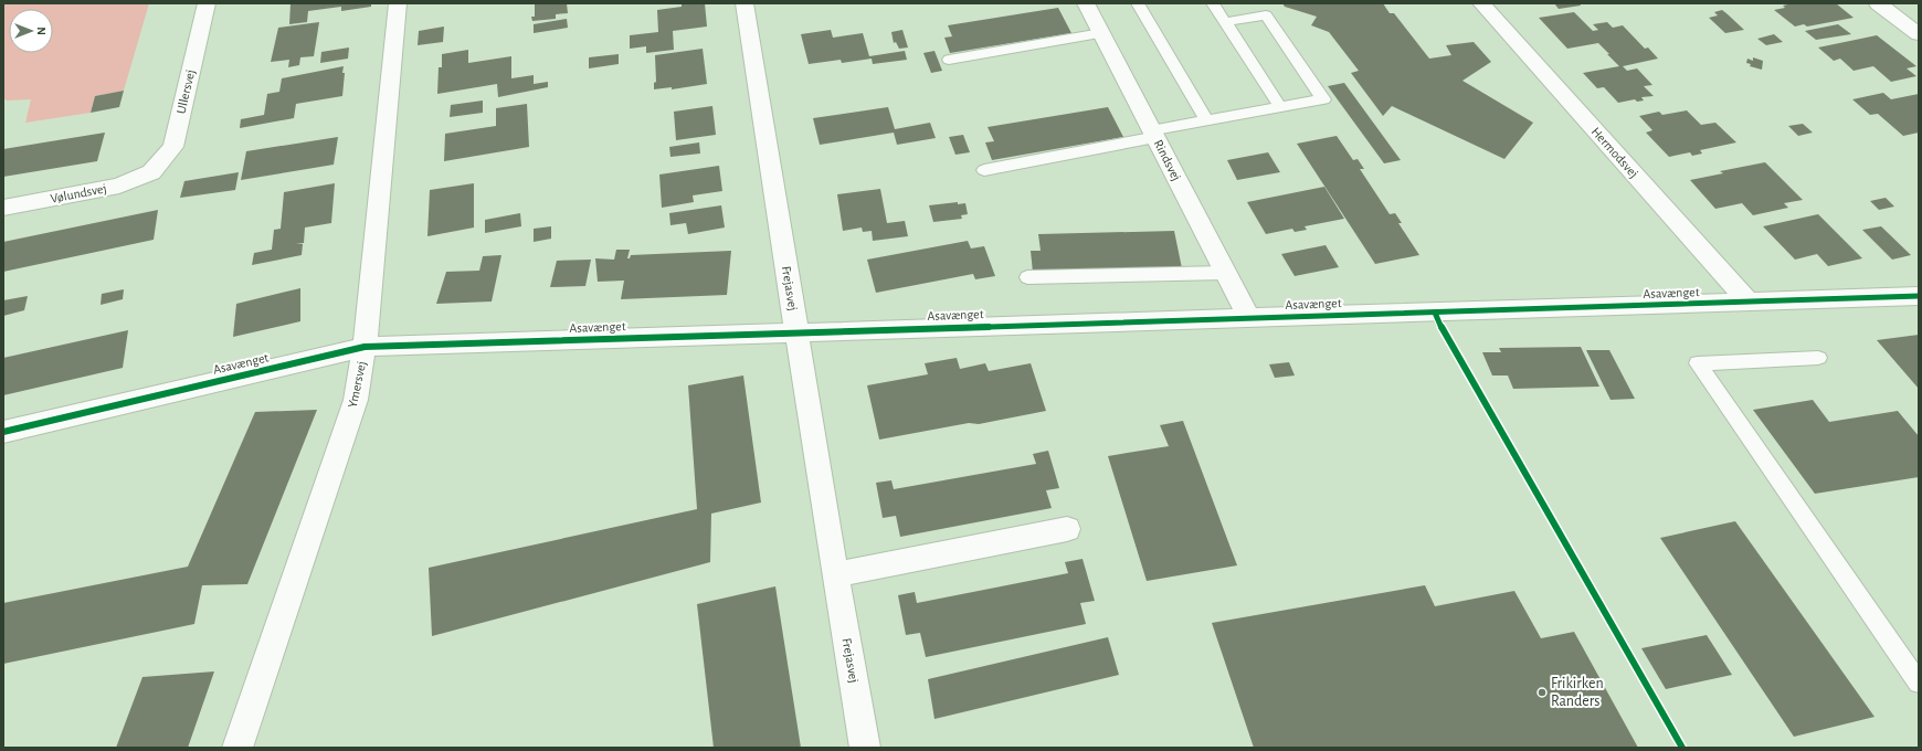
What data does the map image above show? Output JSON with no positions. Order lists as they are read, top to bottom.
{
  "streets": {
    "street": [
      "Ullersvej",
      "Hermodsvej",
      "Rindsvej",
      "Vølundsvej",
      "Frejasvej",
      "Asavænget",
      "Ymersvej"
    ]
  },
  "crossings": [
    ["Ullersvej", "Vølundsvej"],
    ["Hermodsvej", "Asavænget"],
    ["Rindsvej", "Asavænget"],
    ["Frejasvej", "Asavænget"],
    ["Asavænget", "Ymersvej"]
  ],
  "places": ["Frikirken Randers"],
  "north": "right"
}
